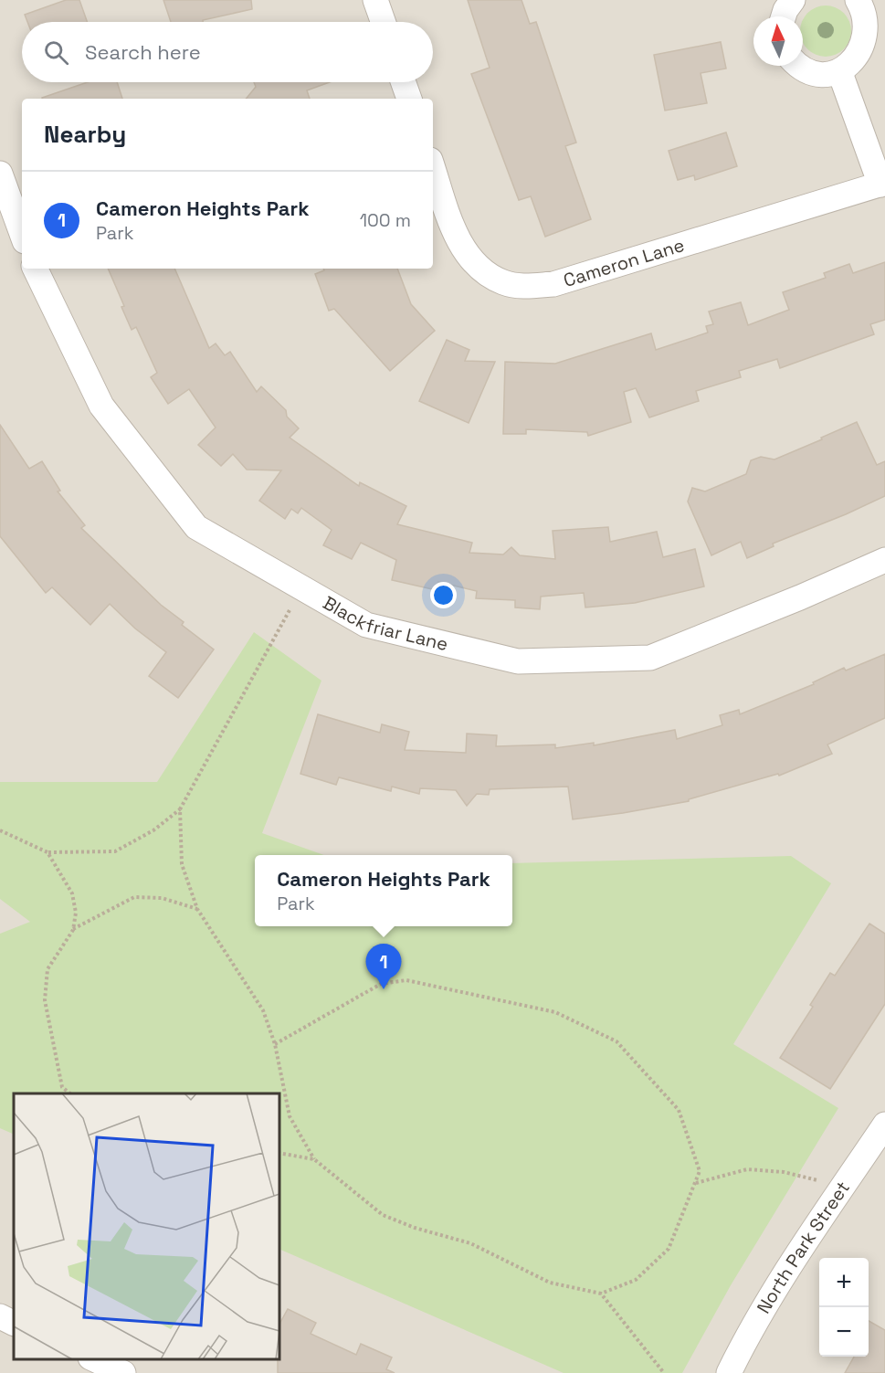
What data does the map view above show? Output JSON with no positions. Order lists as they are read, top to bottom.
{
  "streets": {
    "street": ["Cameron Lane", "Blackfriar Lane", "North Park Street"]
  },
  "north": "top",
  "page": {
    "search": "Search here",
    "heading": "Nearby",
    "list": [
      {
        "mark": "1",
        "name": "Cameron Heights Park",
        "note": "Park",
        "value": "100 m"
      }
    ],
    "popup": ["Cameron Heights Park", "Park"],
    "pins": "1",
    "map_buttons": ["+", "−"]
  }
}
